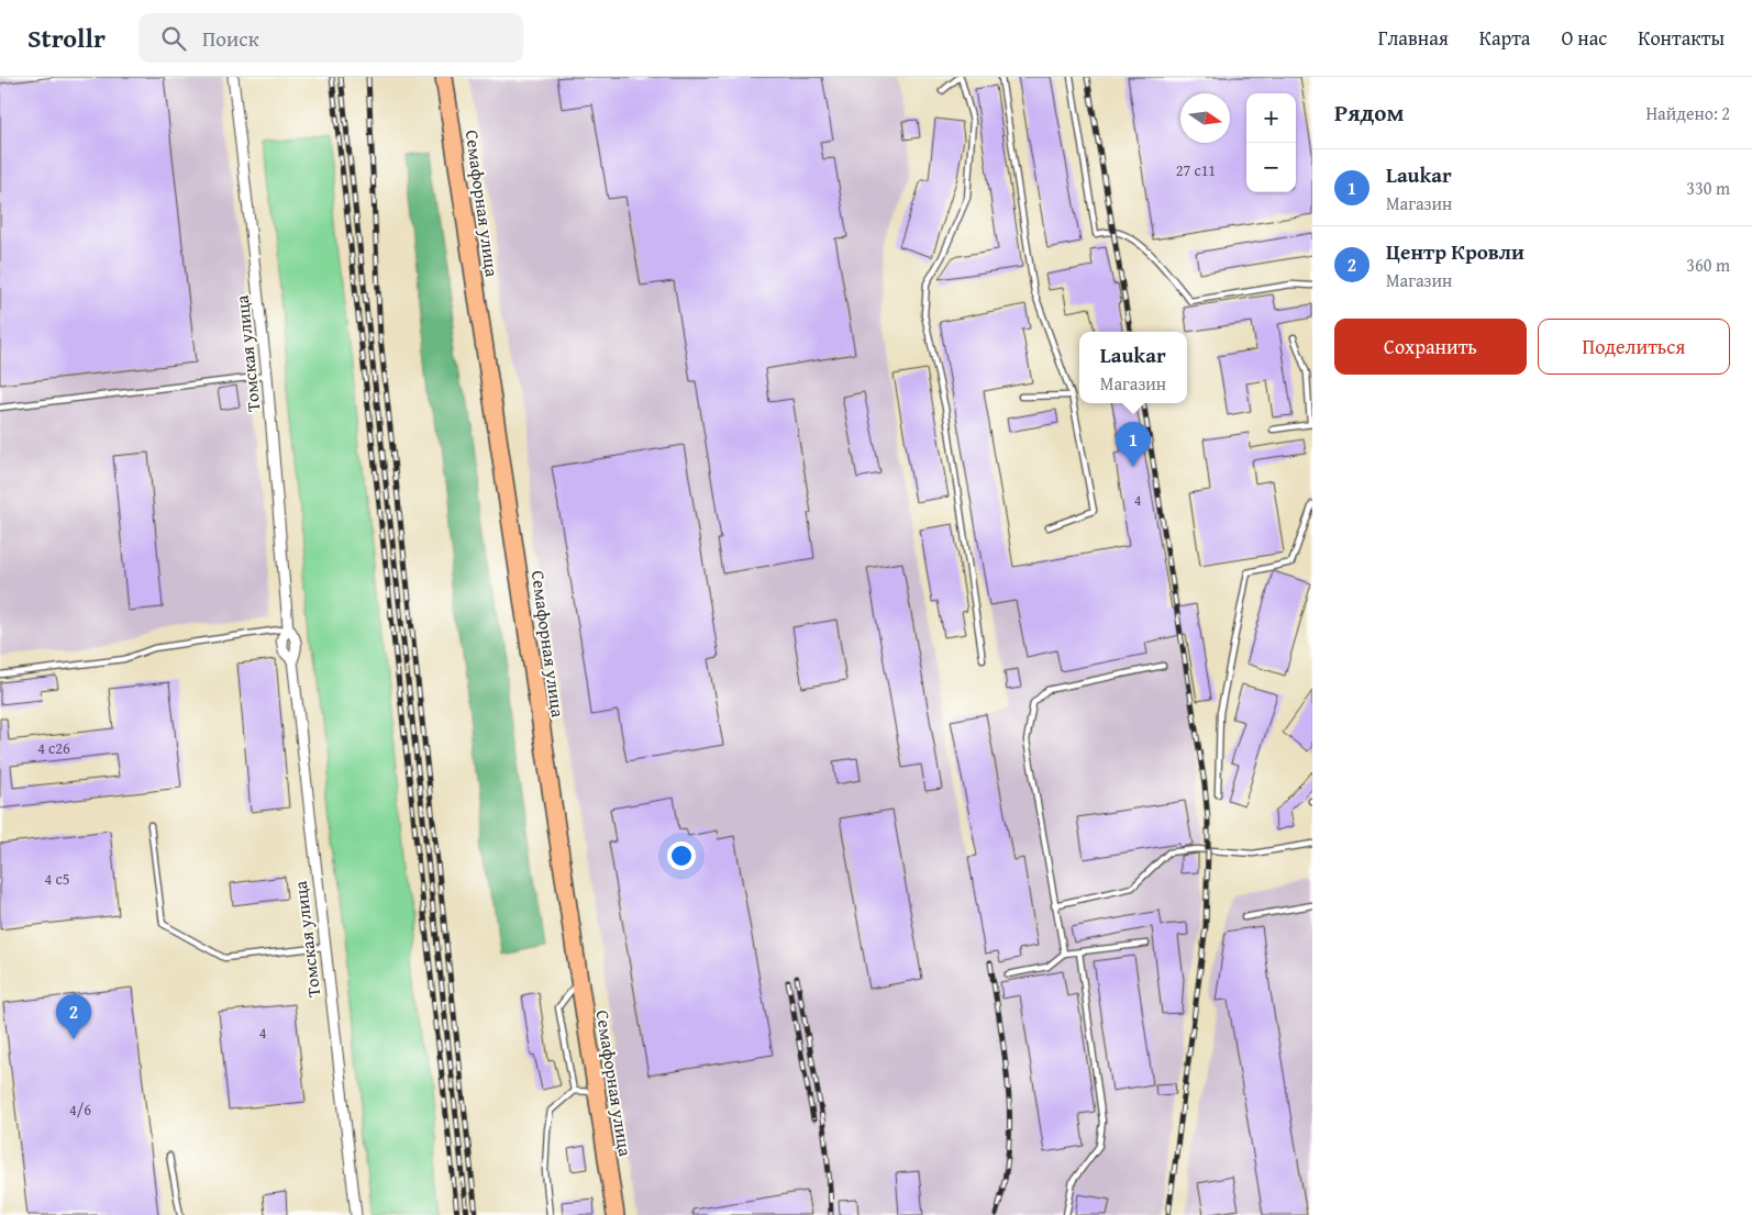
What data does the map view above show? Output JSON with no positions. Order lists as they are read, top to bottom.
{
  "streets": {
    "highway": ["Семафорная улица"],
    "street": ["Томская улица"]
  },
  "house_numbers": [
    "27 с11",
    "4",
    "4 с26",
    "4 с5",
    "4",
    "4/6"
  ],
  "north": "right",
  "page": {
    "header": "Strollr",
    "search": "Поиск",
    "nav": [
      "Главная",
      "Карта",
      "О нас",
      "Контакты"
    ],
    "heading": ["Рядом", "Найдено: 2"],
    "map_buttons": ["+", "−"],
    "list": [
      {
        "mark": "1",
        "name": "Laukar",
        "note": "Магазин",
        "value": "330 m"
      },
      {
        "mark": "2",
        "name": "Центр Кровли",
        "note": "Магазин",
        "value": "360 m"
      }
    ],
    "buttons": ["Сохранить", "Поделиться"],
    "popup": ["Laukar", "Магазин"],
    "pins": ["1", "2"]
  }
}
